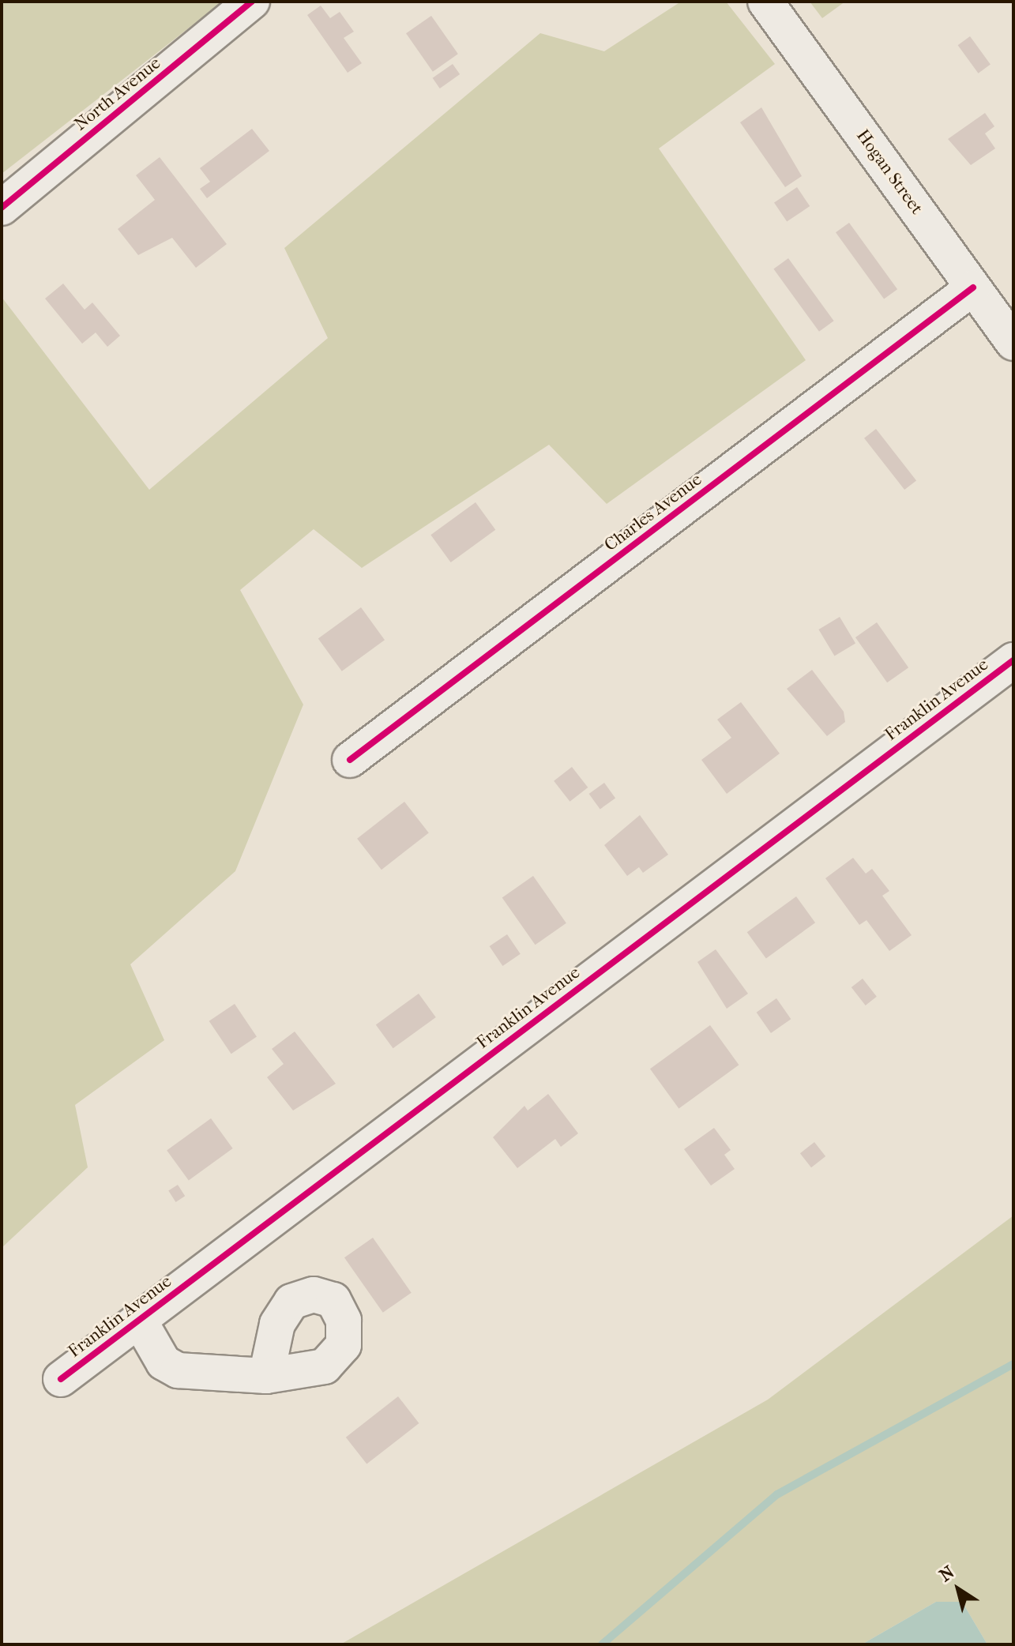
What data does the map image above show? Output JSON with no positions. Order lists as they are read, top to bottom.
{
  "streets": {
    "street": [
      "North Avenue",
      "Hogan Street",
      "Charles Avenue",
      "Franklin Avenue"
    ]
  },
  "crossings": [
    ["Hogan Street", "Charles Avenue"]
  ],
  "north": "top left"
}
